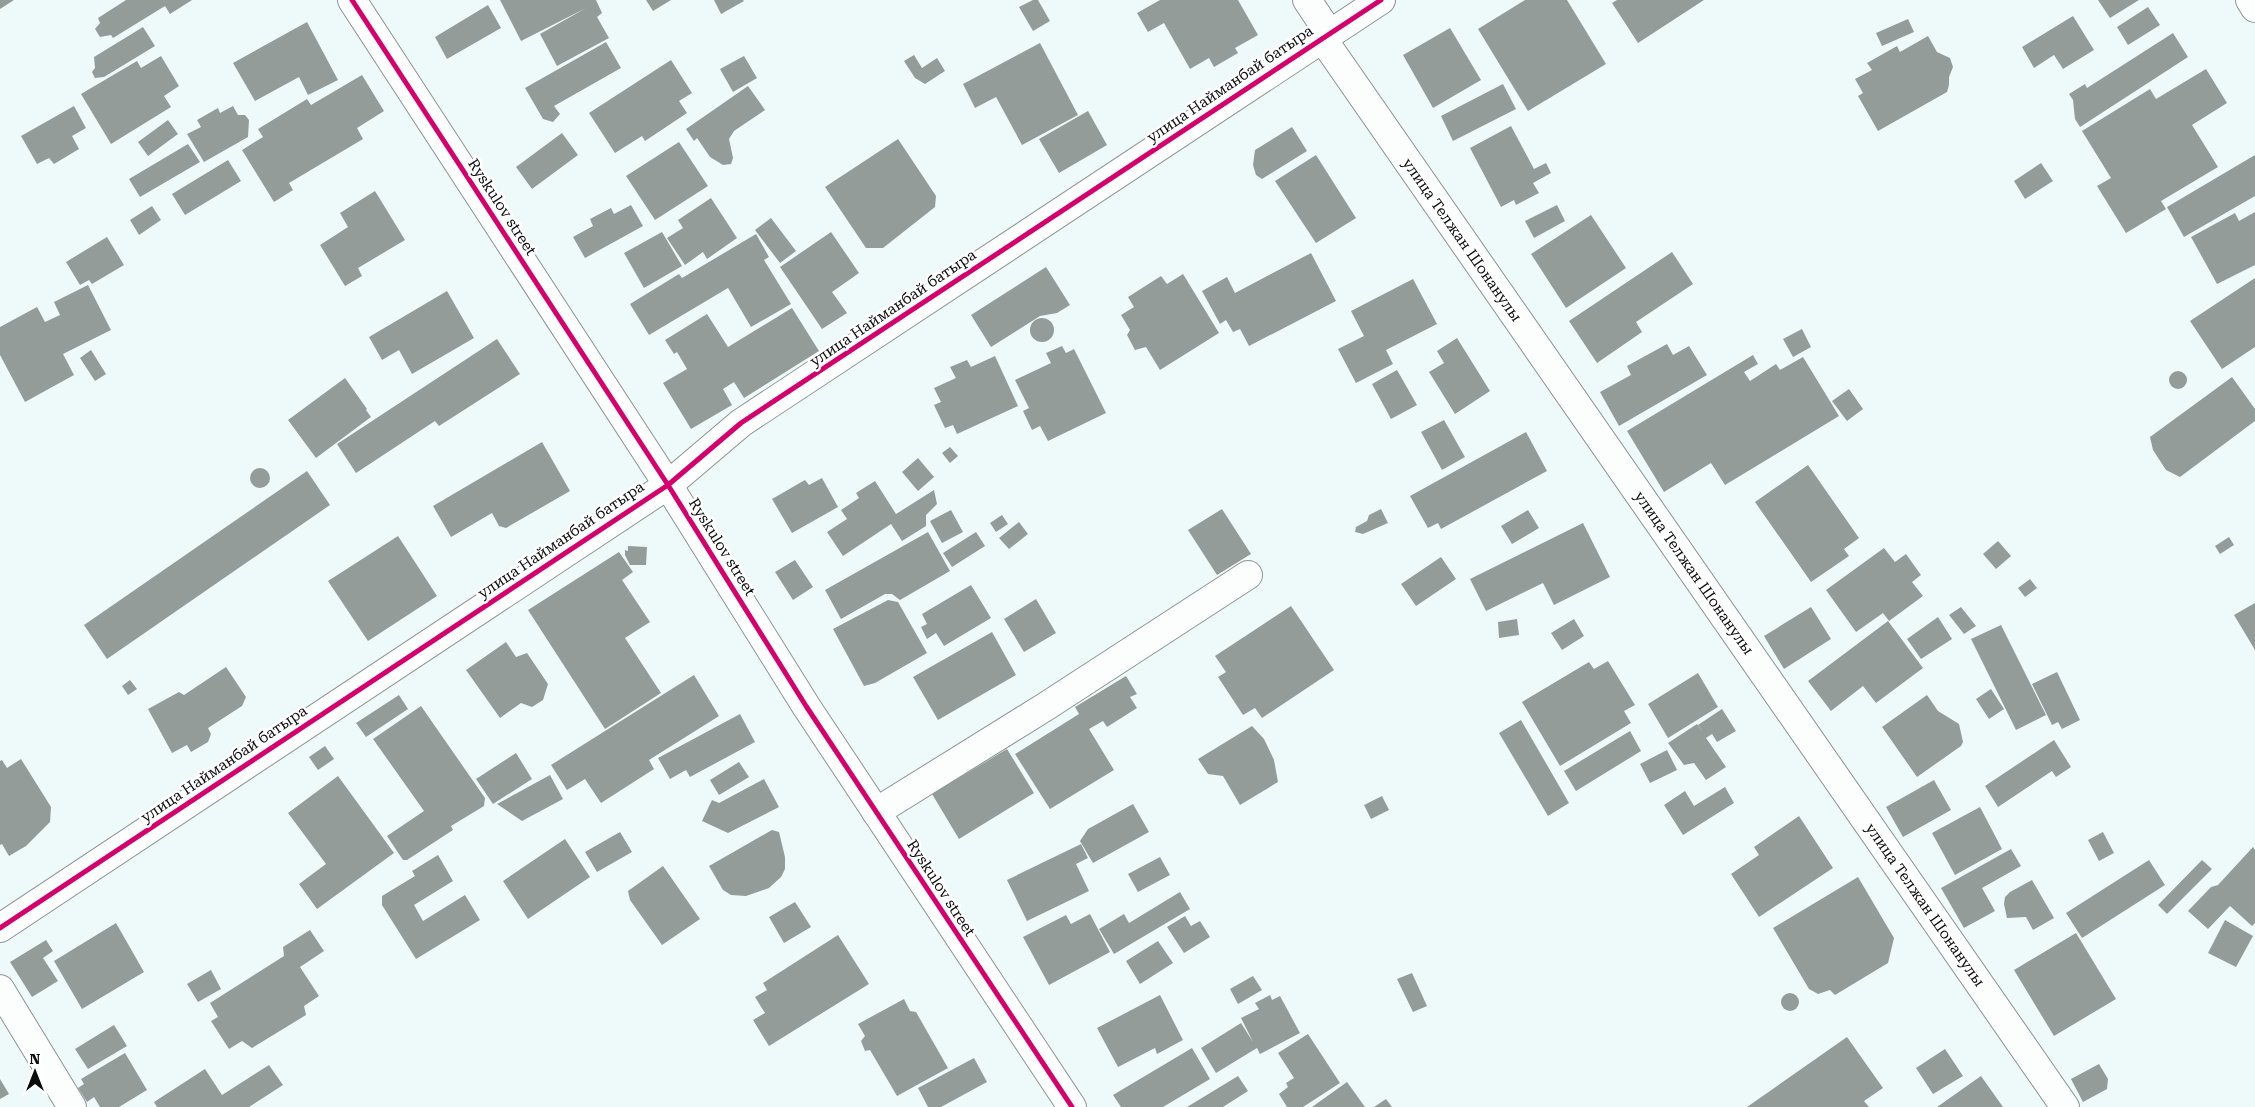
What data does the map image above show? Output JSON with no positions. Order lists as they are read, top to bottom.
{
  "streets": {
    "street": ["улица Найманбай батыра", "Ryskulov street", "улица Телжан Шонанулы"]
  },
  "crossings": [
    ["улица Найманбай батыра", "Ryskulov street"],
    ["улица Найманбай батыра", "улица Телжан Шонанулы"]
  ],
  "north": "top"
}
